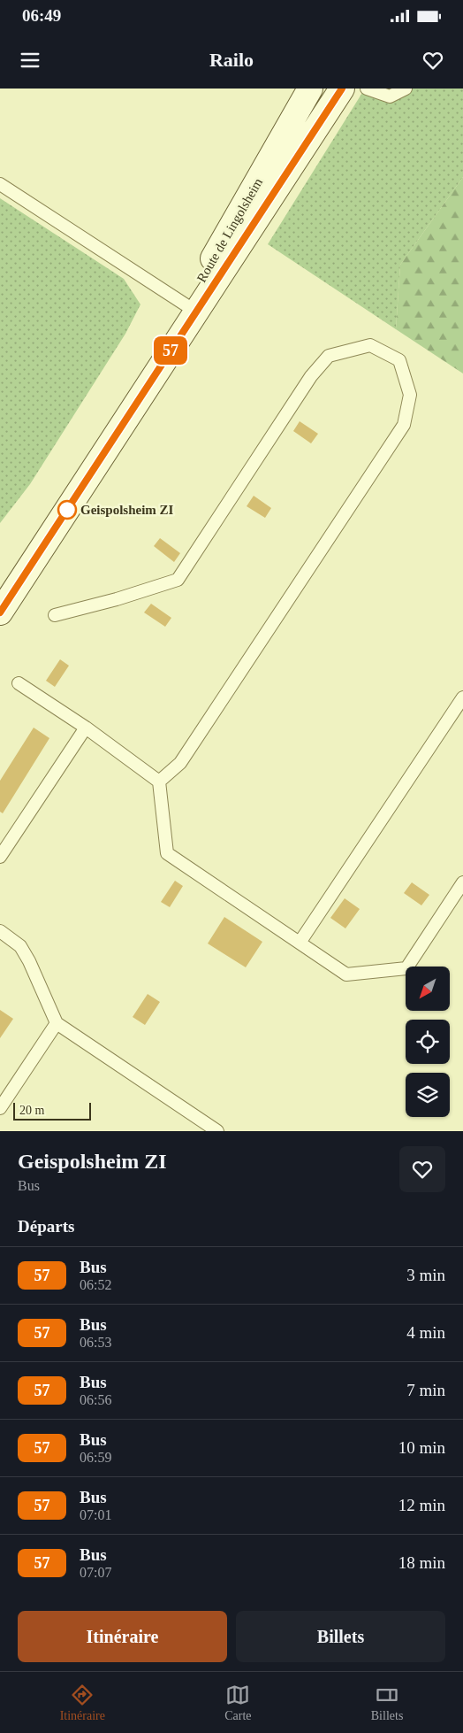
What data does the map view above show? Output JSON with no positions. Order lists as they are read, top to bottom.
{
  "streets": {
    "main road": ["Route de Lingolsheim"]
  },
  "places": ["Geispolsheim ZI"],
  "lines": ["bus line 57"],
  "scale_bar": "20 m",
  "north": "bottom left",
  "page": {
    "status": "06:49",
    "header": "Railo",
    "on_map": "57",
    "scale": "20 m",
    "heading": [
      ["Geispolsheim ZI", "Bus"],
      "Départs"
    ],
    "list": [
      {
        "mark": "57",
        "name": "Bus",
        "note": "06:52",
        "value": "3 min"
      },
      {
        "mark": "57",
        "name": "Bus",
        "note": "06:53",
        "value": "4 min"
      },
      {
        "mark": "57",
        "name": "Bus",
        "note": "06:56",
        "value": "7 min"
      },
      {
        "mark": "57",
        "name": "Bus",
        "note": "06:59",
        "value": "10 min"
      },
      {
        "mark": "57",
        "name": "Bus",
        "note": "07:01",
        "value": "12 min"
      },
      {
        "mark": "57",
        "name": "Bus",
        "note": "07:07",
        "value": "18 min"
      }
    ],
    "buttons": ["Itinéraire", "Billets"],
    "tabs": ["Itinéraire", "Carte", "Billets"]
  }
}
